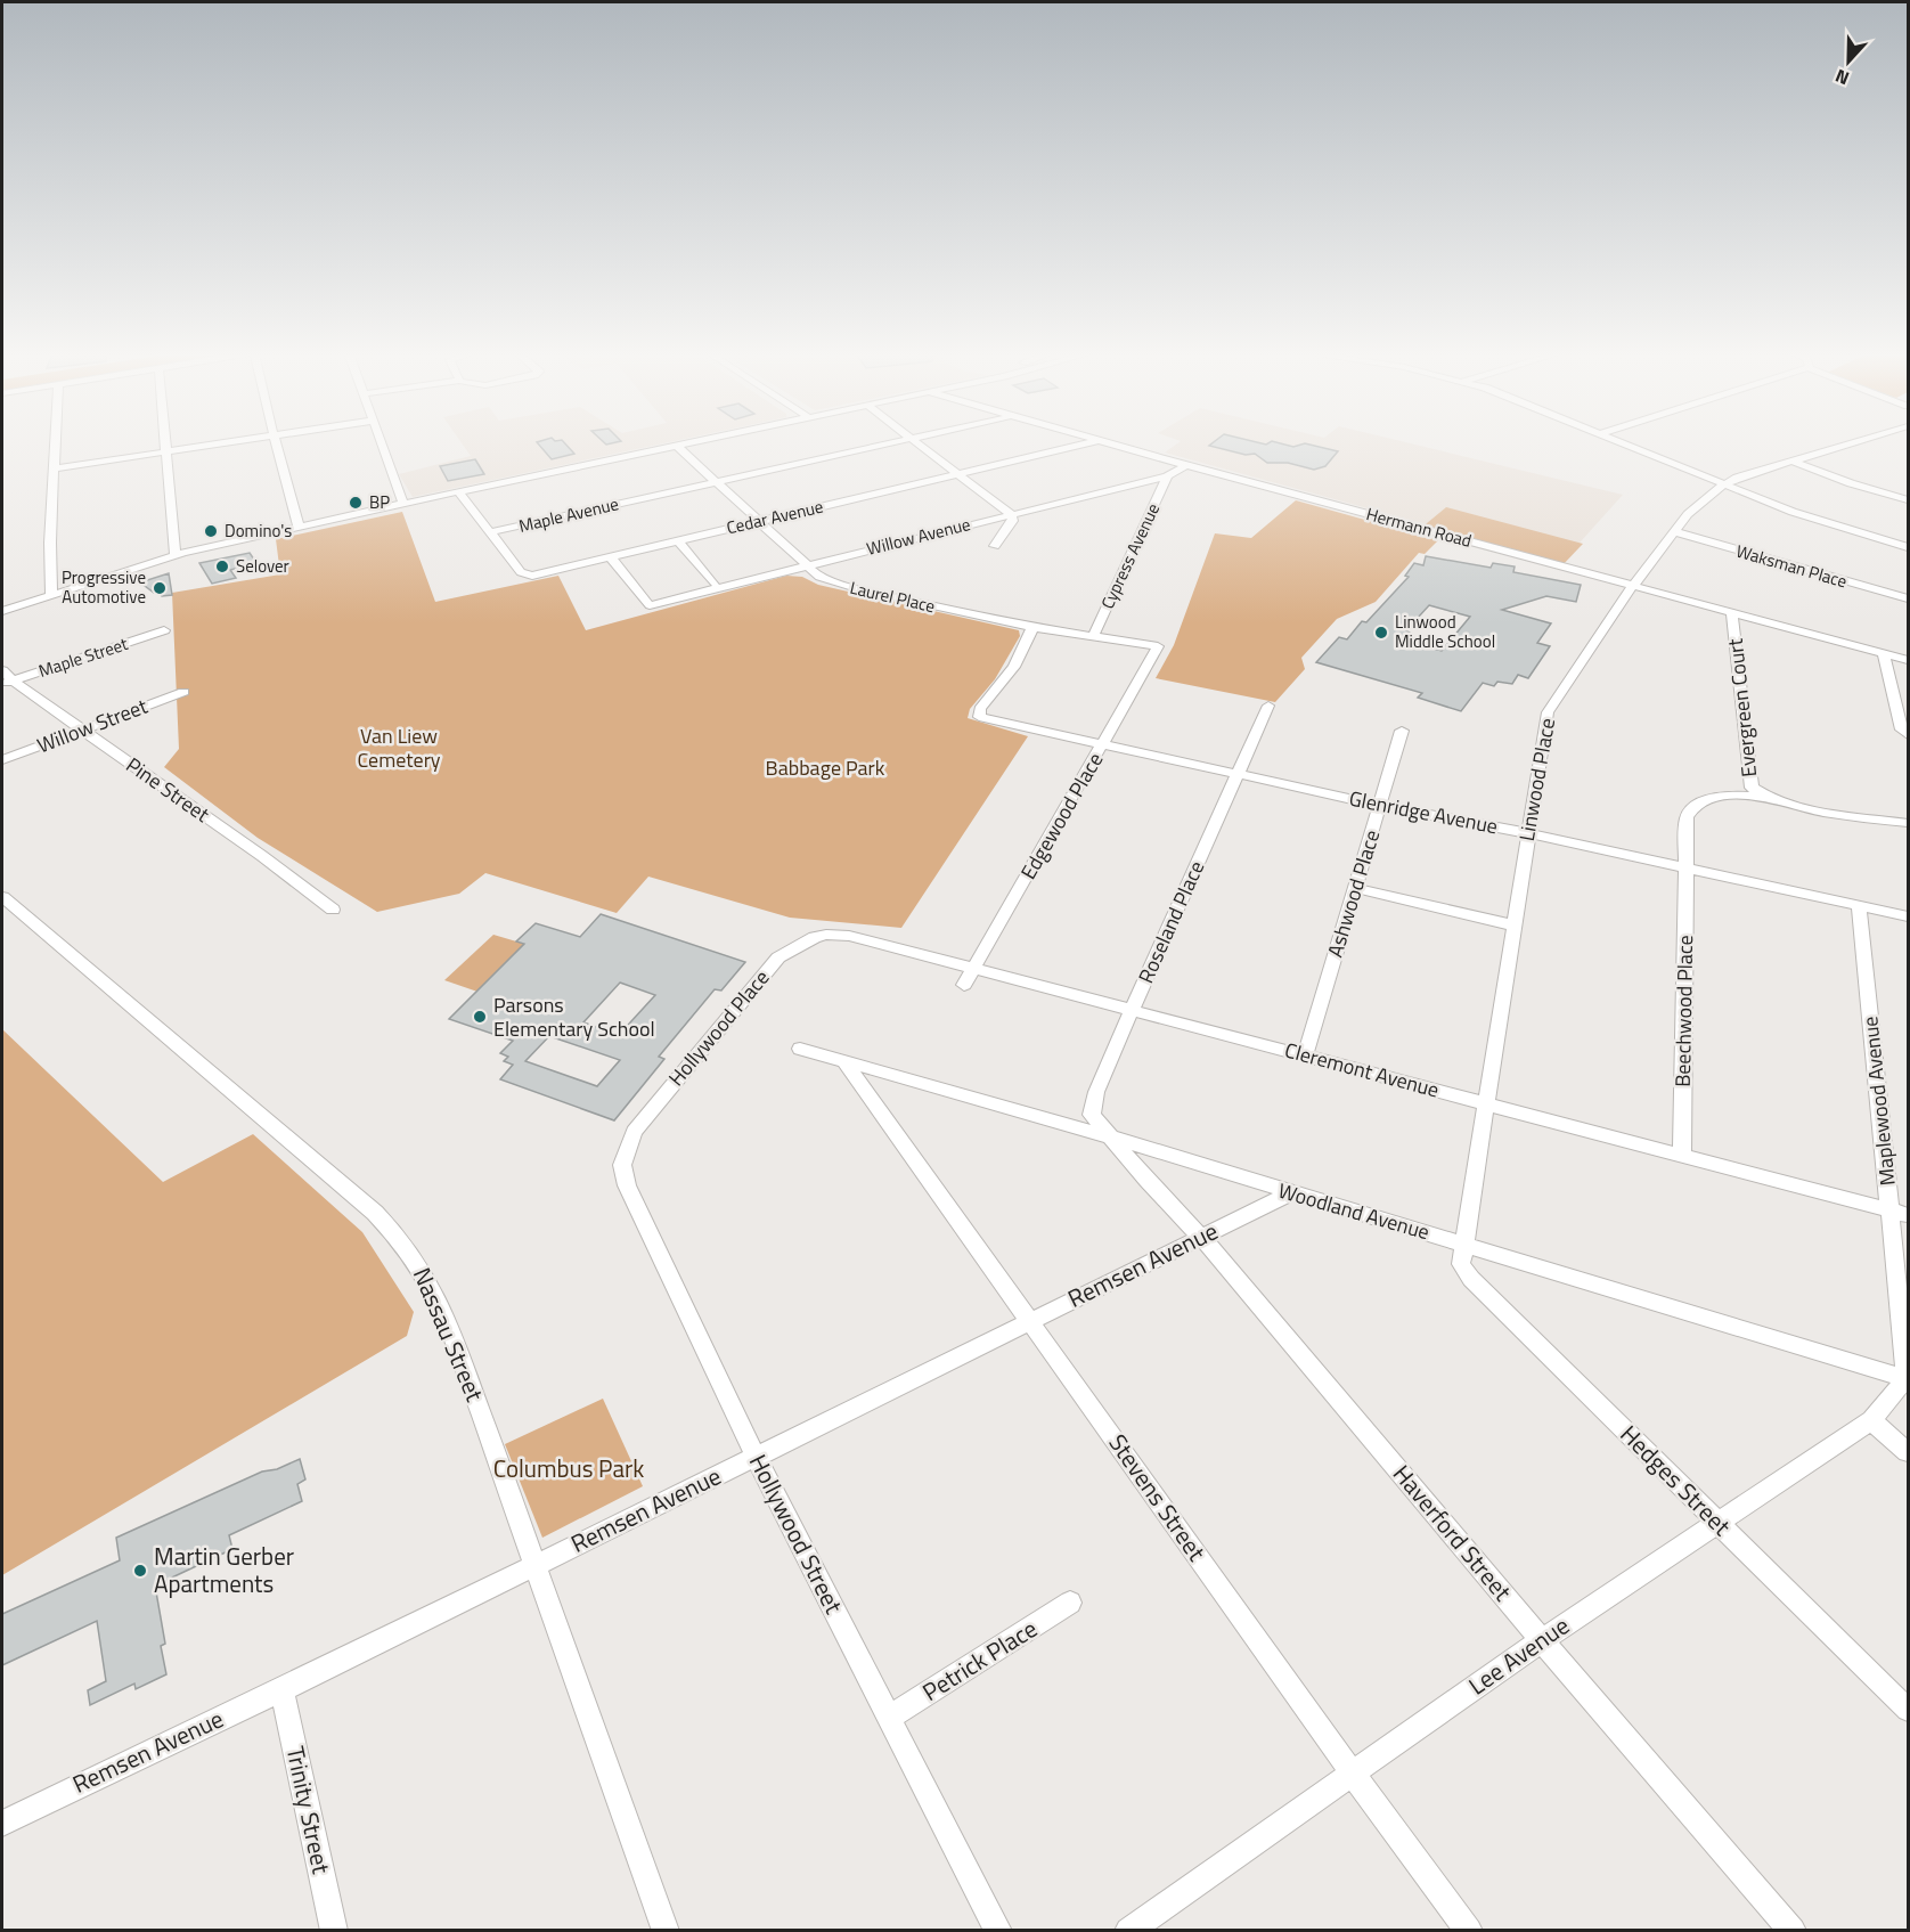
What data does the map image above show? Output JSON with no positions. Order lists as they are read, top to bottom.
{
  "streets": {
    "street": [
      "Maple Avenue",
      "Cedar Avenue",
      "Hermann Road",
      "Willow Avenue",
      "Cypress Avenue",
      "Waksman Place",
      "Laurel Place",
      "Maple Street",
      "Evergreen Court",
      "Willow Street",
      "Linwood Place",
      "Pine Street",
      "Glenridge Avenue",
      "Edgewood Place",
      "Ashwood Place",
      "Roseland Place",
      "Beechwood Place",
      "Hollywood Place",
      "Cleremont Avenue",
      "Maplewood Avenue",
      "Woodland Avenue",
      "Remsen Avenue",
      "Nassau Street",
      "Hedges Street",
      "Stevens Street",
      "Haverford Street",
      "Hollywood Street",
      "Lee Avenue",
      "Petrick Place",
      "Trinity Street"
    ]
  },
  "crossings": [
    ["Maple Avenue", "Cedar Avenue"],
    ["Maple Avenue", "Laurel Place"],
    ["Cedar Avenue", "Willow Avenue"],
    ["Cedar Avenue", "Laurel Place"],
    ["Hermann Road", "Willow Avenue"],
    ["Hermann Road", "Evergreen Court"],
    ["Hermann Road", "Linwood Place"],
    ["Willow Avenue", "Cypress Avenue"],
    ["Willow Avenue", "Laurel Place"],
    ["Cypress Avenue", "Laurel Place"],
    ["Waksman Place", "Linwood Place"],
    ["Laurel Place", "Glenridge Avenue"],
    ["Laurel Place", "Edgewood Place"],
    ["Maple Street", "Pine Street"],
    ["Evergreen Court", "Glenridge Avenue"],
    ["Evergreen Court", "Beechwood Place"],
    ["Willow Street", "Pine Street"],
    ["Linwood Place", "Glenridge Avenue"],
    ["Linwood Place", "Cleremont Avenue"],
    ["Linwood Place", "Woodland Avenue"],
    ["Linwood Place", "Hedges Street"],
    ["Glenridge Avenue", "Edgewood Place"],
    ["Glenridge Avenue", "Ashwood Place"],
    ["Glenridge Avenue", "Roseland Place"],
    ["Glenridge Avenue", "Beechwood Place"],
    ["Glenridge Avenue", "Maplewood Avenue"],
    ["Edgewood Place", "Cleremont Avenue"],
    ["Ashwood Place", "Cleremont Avenue"],
    ["Roseland Place", "Cleremont Avenue"],
    ["Roseland Place", "Woodland Avenue"],
    ["Roseland Place", "Haverford Street"],
    ["Beechwood Place", "Cleremont Avenue"],
    ["Hollywood Place", "Cleremont Avenue"],
    ["Hollywood Place", "Hollywood Street"],
    ["Cleremont Avenue", "Maplewood Avenue"],
    ["Maplewood Avenue", "Woodland Avenue"],
    ["Maplewood Avenue", "Lee Avenue"],
    ["Woodland Avenue", "Remsen Avenue"],
    ["Woodland Avenue", "Hedges Street"],
    ["Woodland Avenue", "Stevens Street"],
    ["Woodland Avenue", "Haverford Street"],
    ["Woodland Avenue", "Lee Avenue"],
    ["Remsen Avenue", "Nassau Street"],
    ["Remsen Avenue", "Stevens Street"],
    ["Remsen Avenue", "Haverford Street"],
    ["Remsen Avenue", "Hollywood Street"],
    ["Remsen Avenue", "Trinity Street"],
    ["Hedges Street", "Lee Avenue"],
    ["Stevens Street", "Lee Avenue"],
    ["Haverford Street", "Lee Avenue"],
    ["Hollywood Street", "Petrick Place"]
  ],
  "parks": ["Van Liew Cemetery", "Babbage Park", "Columbus Park"],
  "places": [
    "BP",
    "Domino's",
    "Selover",
    "Progressive Automotive",
    "Linwood Middle School",
    "Parsons Elementary School",
    "Martin Gerber Apartments"
  ],
  "north": "bottom"
}
